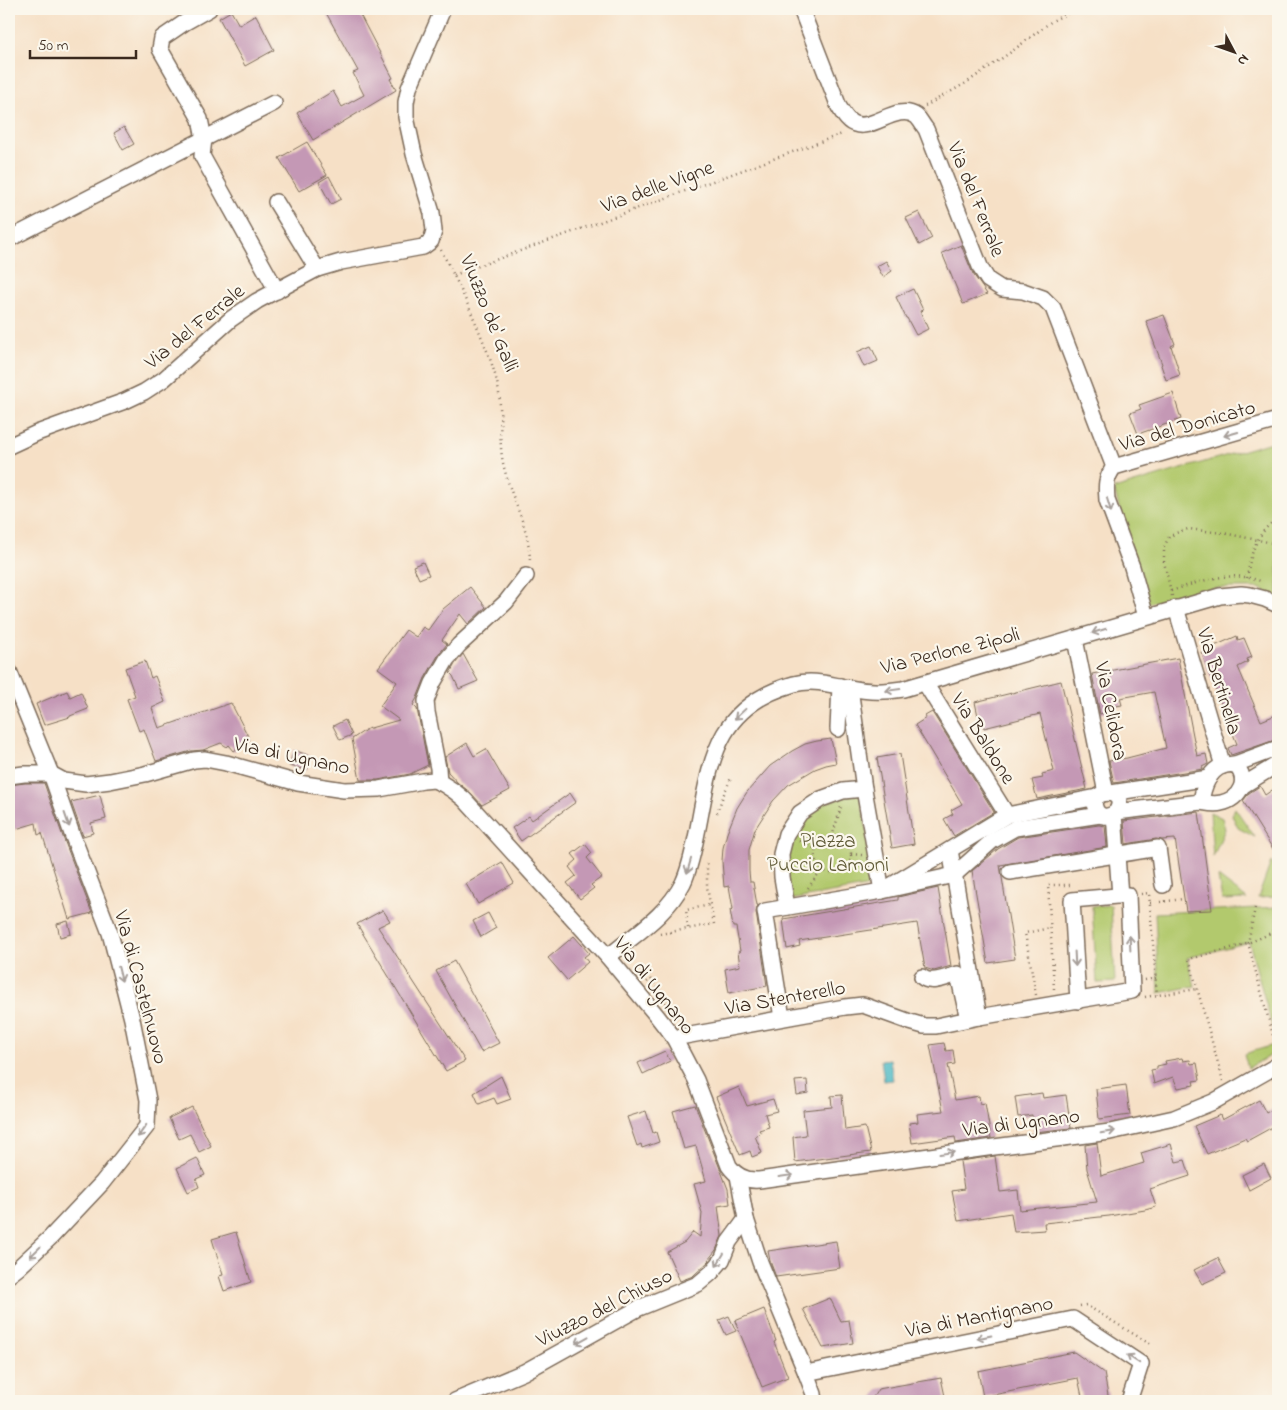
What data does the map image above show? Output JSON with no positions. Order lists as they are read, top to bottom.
{
  "streets": {
    "street": [
      "Via del Ferrale",
      "Via del Donicato",
      "Via Perlone Zipoli",
      "Via Bertinella",
      "Via Celidora",
      "Via Baldone",
      "Via di Ugnano",
      "Via di Castelnuovo",
      "Via Stenterello",
      "Viuzzo del Chiuso",
      "Via di Mantignano"
    ],
    "path": ["Via delle Vigne", "Viuzzo de' Galli"]
  },
  "crossings": [
    ["Via delle Vigne", "Viuzzo de' Galli"],
    ["Via del Ferrale", "Viuzzo de' Galli"],
    ["Via del Ferrale", "Via del Donicato"],
    ["Via del Donicato", "Via Perlone Zipoli"],
    ["Via Perlone Zipoli", "Via Bertinella"],
    ["Via Perlone Zipoli", "Via Celidora"],
    ["Via Perlone Zipoli", "Via Baldone"],
    ["Via Perlone Zipoli", "Via di Ugnano"],
    ["Via di Ugnano", "Via di Castelnuovo"],
    ["Via di Ugnano", "Via Stenterello"]
  ],
  "one_way": [
    "Via Perlone Zipoli",
    "Via di Ugnano",
    "Via di Castelnuovo",
    "Viuzzo del Chiuso",
    "Via di Mantignano"
  ],
  "parks": ["Piazza Puccio Lamoni"],
  "scale_bar": "50 m",
  "north": "bottom right"
}
